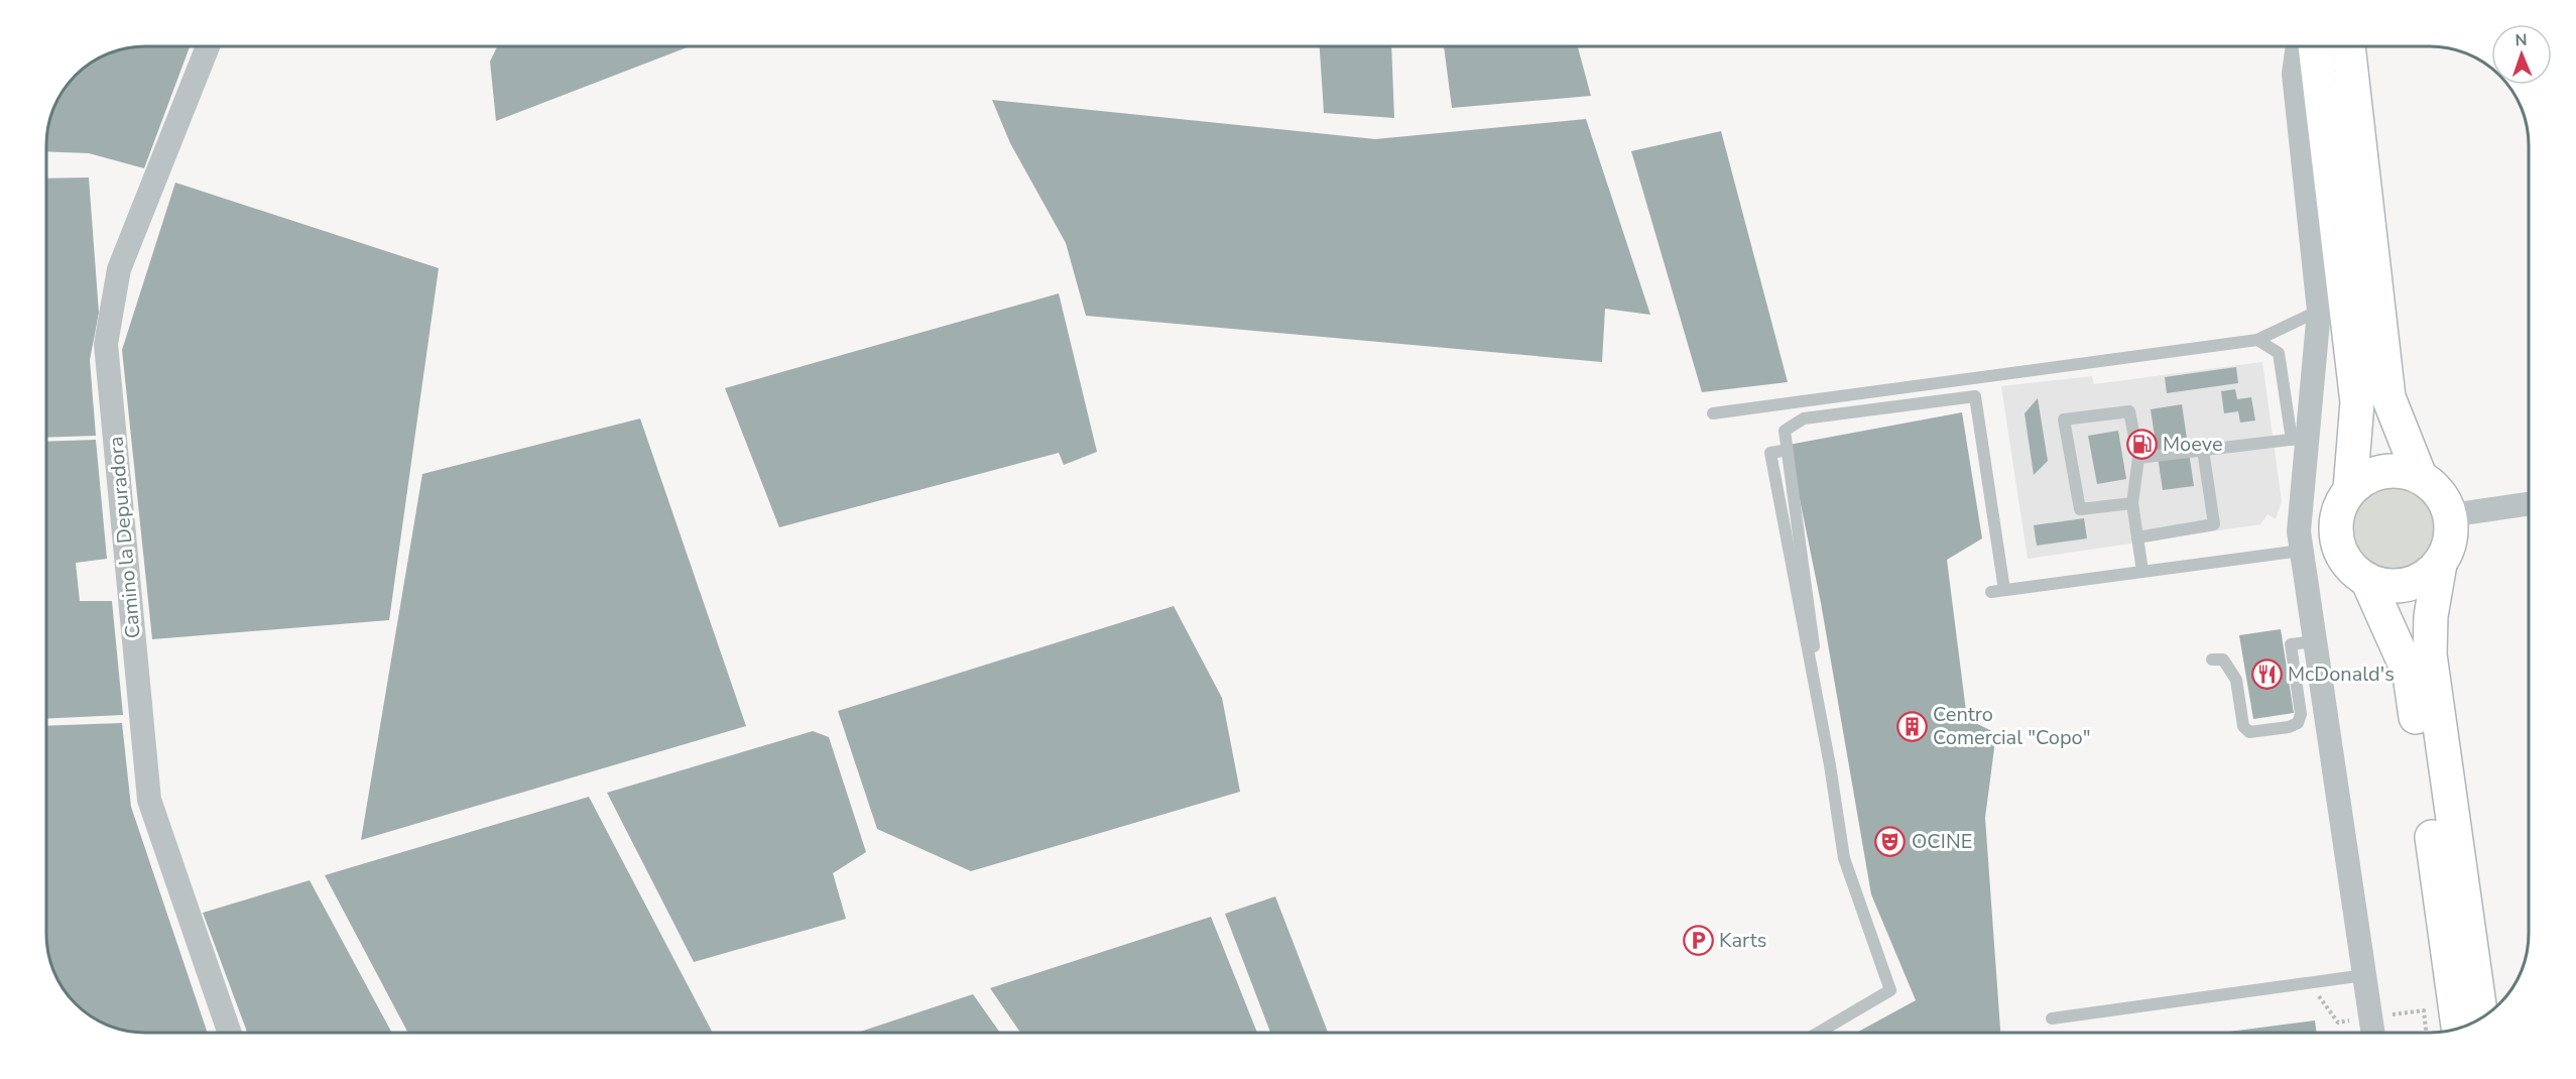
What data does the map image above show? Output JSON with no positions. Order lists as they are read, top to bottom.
{
  "streets": {
    "street": ["Camino la Depuradora"]
  },
  "places": {
    "fuel station": ["Moeve"],
    "restaurant": ["McDonald's"],
    "building": ["Centro Comercial \"Copo\""],
    "theatre": ["OCINE"],
    "parking": ["Karts"]
  },
  "north": "top"
}
